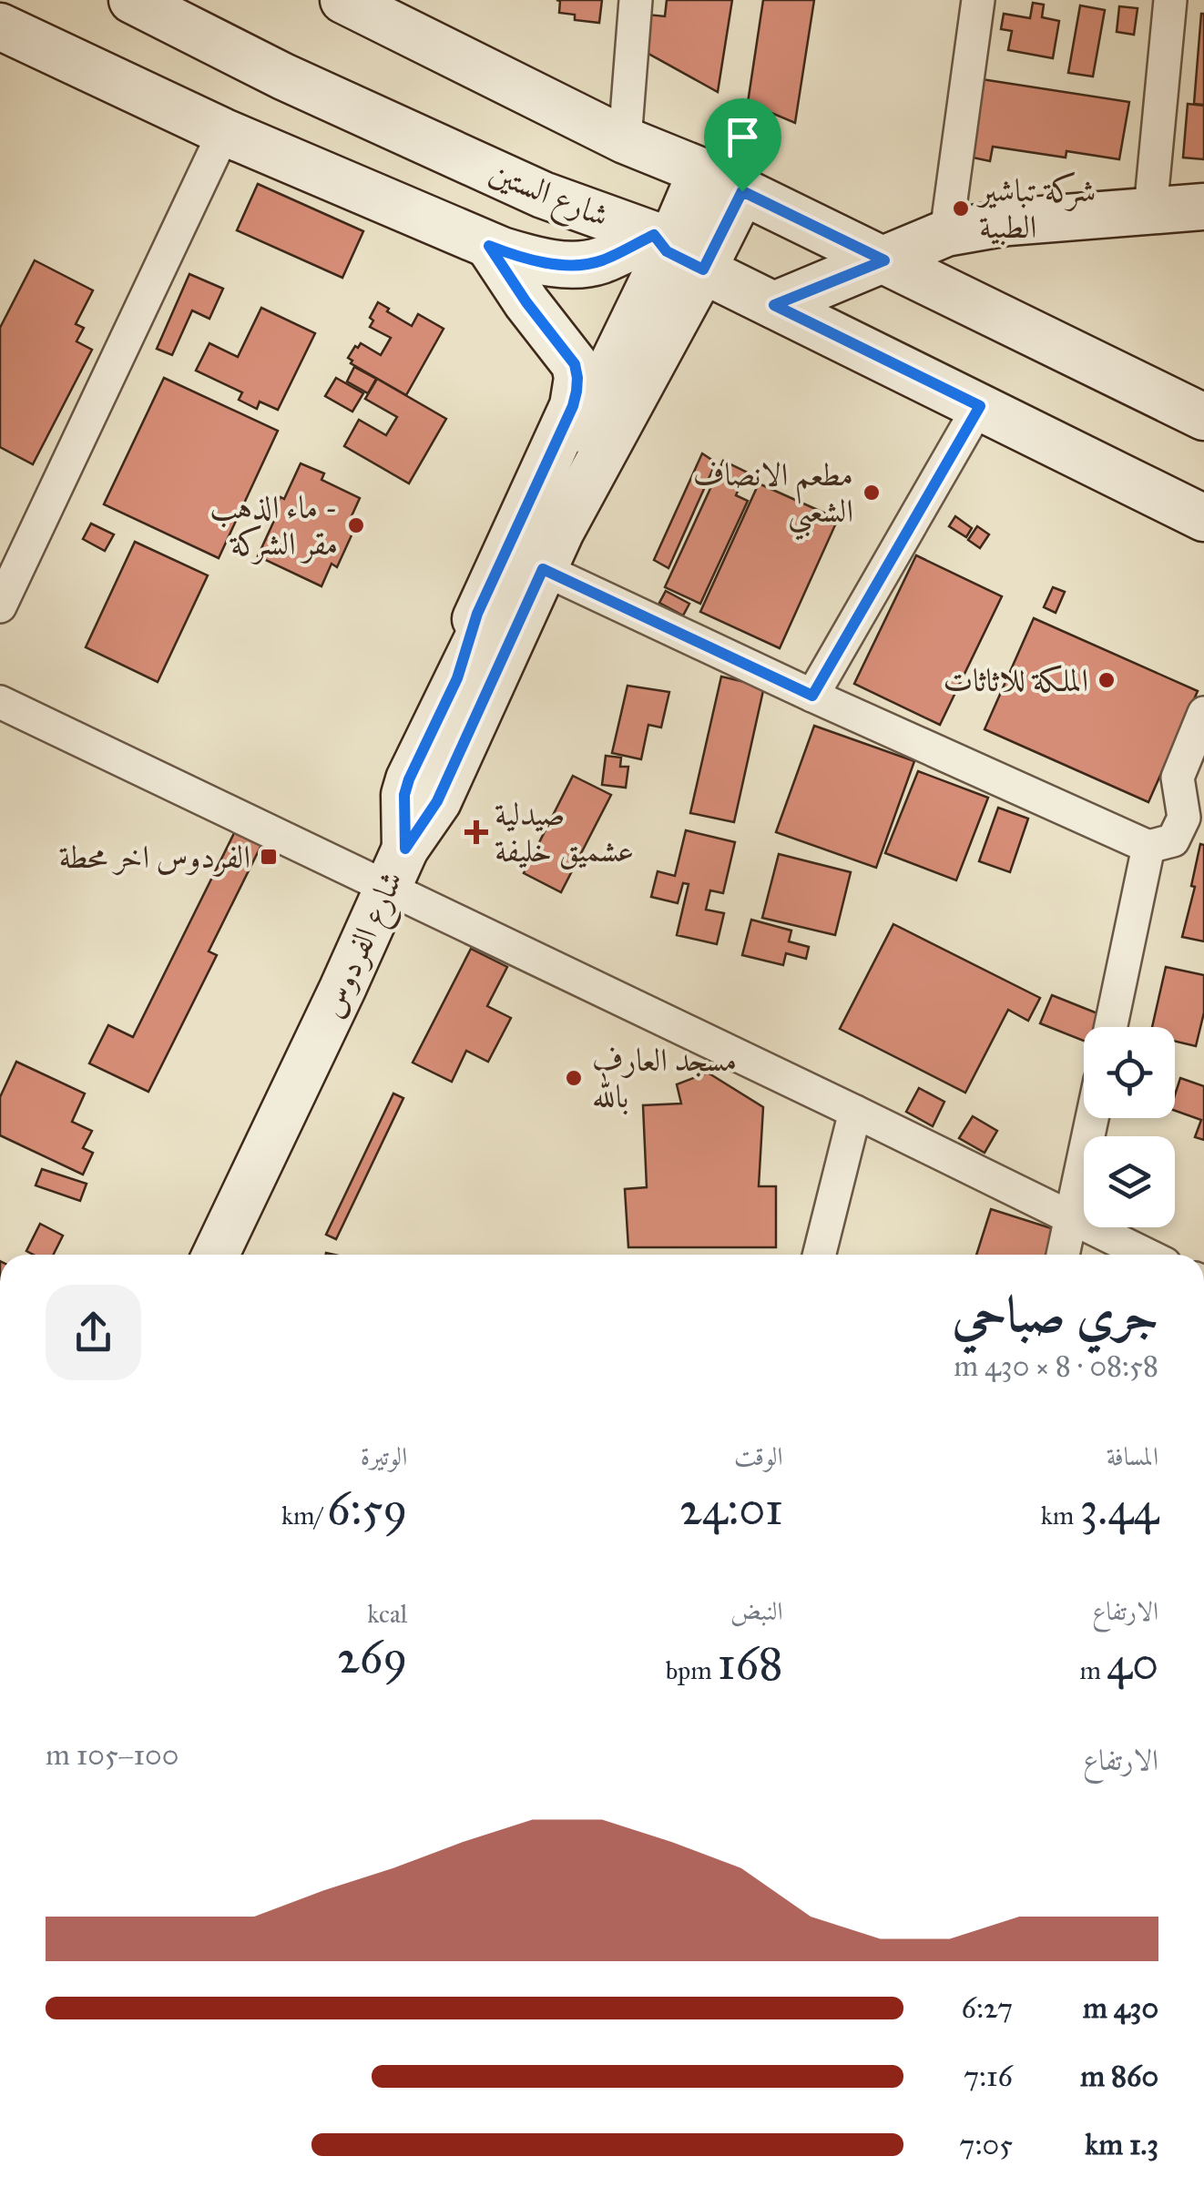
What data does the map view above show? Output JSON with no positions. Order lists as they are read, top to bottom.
{
  "streets": {
    "street": ["شارع الستين", "شارع الفردوس"]
  },
  "crossings": [
    ["شارع الستين", "شارع الفردوس"]
  ],
  "places": {
    "other": [
      "شركة تباشير الطبية",
      "مطعم الانصاف الشعبي",
      "ماء الذهب - مقر الشركة",
      "الملكة للاثاثات",
      "مسجد العارف بالله"
    ],
    "health": ["صيدلية عشميق خليفة"],
    "transit": ["الفردوس اخر محطة"]
  },
  "page": {
    "heading": ["جري صباحي", "08:58 · 8 × 430 m"],
    "stats": [
      ["المسافة", "3.44 km"],
      ["الوقت", "24:01"],
      ["الوتيرة", "6:59 /km"],
      ["الارتفاع", "40 m"],
      ["النبض", "168 bpm"],
      ["kcal", "269"]
    ],
    "chart": ["الارتفاع", "100–105 m"],
    "list": [
      {
        "name": "430 m",
        "note": "6:27"
      },
      {
        "name": "860 m",
        "note": "7:16"
      },
      {
        "name": "1.3 km",
        "note": "7:05"
      }
    ]
  }
}
